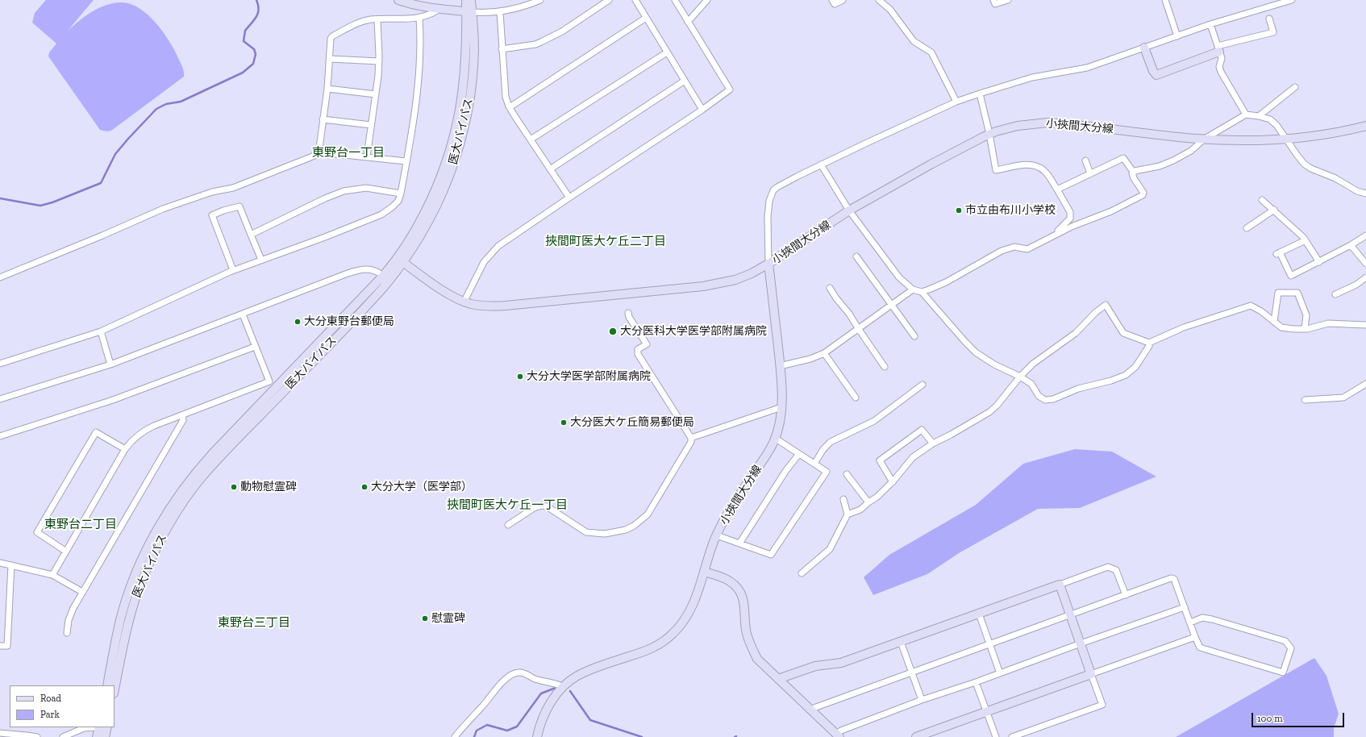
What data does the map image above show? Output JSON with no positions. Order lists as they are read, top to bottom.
{
  "streets": {
    "main road": ["小挾間大分線", "医大バイパス"]
  },
  "districts": [
    "東野台一丁目",
    "挾間町医大ケ丘二丁目",
    "挾間町医大ケ丘一丁目",
    "東野台二丁目",
    "東野台三丁目"
  ],
  "places": [
    "市立由布川小学校",
    "大分東野台郵便局",
    "大分医科大学医学部附属病院",
    "大分大学医学部附属病院",
    "大分医大ケ丘簡易郵便局",
    "動物慰霊碑",
    "大分大学（医学部）",
    "慰霊碑"
  ],
  "legend": ["Road", "Park"],
  "scale_bar": "100 m"
}
